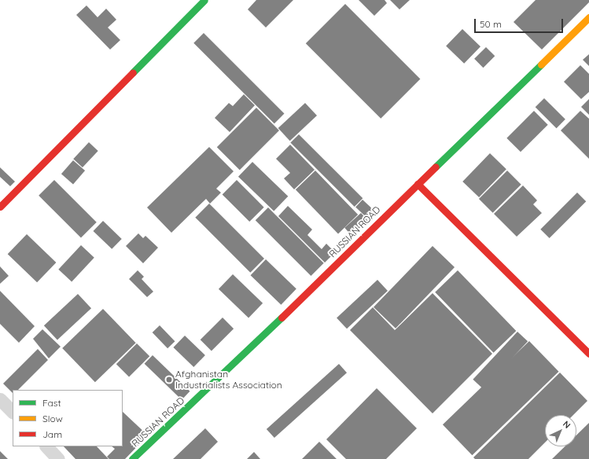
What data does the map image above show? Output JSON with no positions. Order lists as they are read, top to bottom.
{
  "streets": {
    "main road": ["RUSSIAN ROAD"]
  },
  "places": ["Afghanistan Industrialists Association"],
  "legend": ["Fast", "Slow", "Jam"],
  "scale_bar": "50 m",
  "north": "top right"
}
